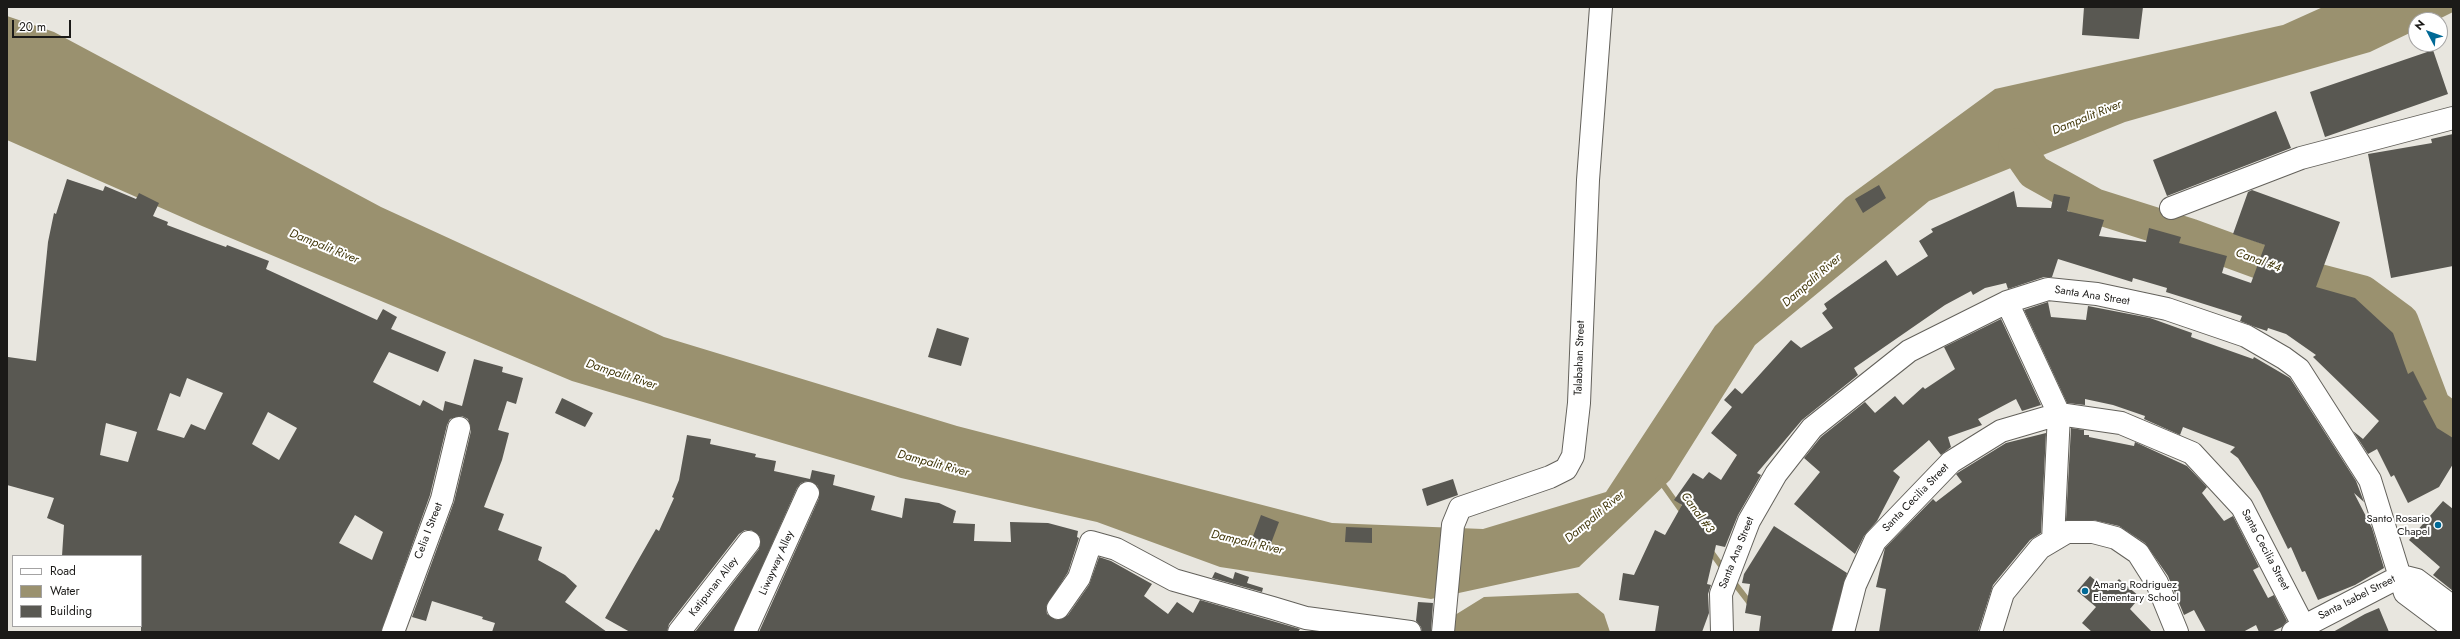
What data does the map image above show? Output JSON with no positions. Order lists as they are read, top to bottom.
{
  "streets": {
    "street": [
      "Santa Ana Street",
      "Talabahan Street",
      "Santa Cecilia Street",
      "Celia I Street",
      "Liwayway Alley",
      "Katipunan Alley",
      "Santa Isabel Street"
    ]
  },
  "crossings": [
    ["Santa Ana Street", "Santa Isabel Street"],
    ["Santa Cecilia Street", "Santa Isabel Street"]
  ],
  "water": ["Dampalit River", "Canal #4", "Canal #3"],
  "places": ["Santo Rosario Chapel", "Amang Rodriguez Elementary School"],
  "legend": ["Road", "Water", "Building"],
  "scale_bar": "20 m",
  "north": "top left"
}
